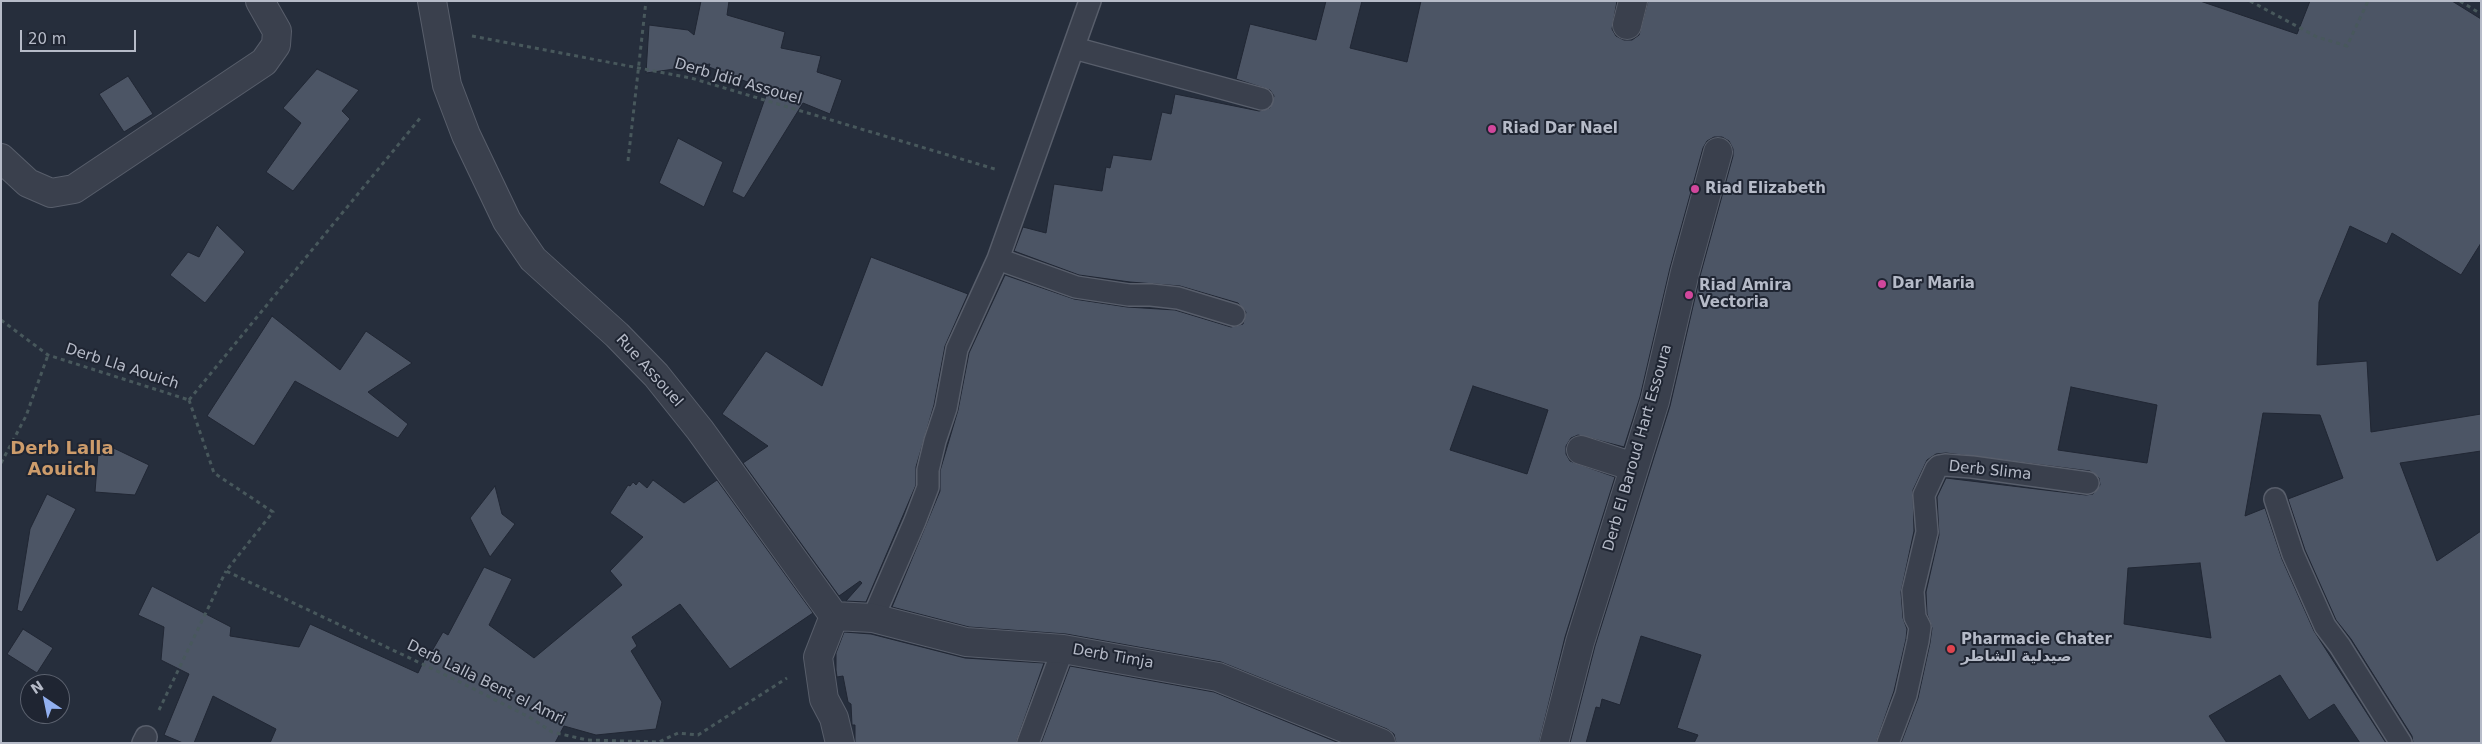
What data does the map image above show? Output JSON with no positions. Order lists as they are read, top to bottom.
{
  "streets": {
    "street": ["Rue Assouel", "Derb El Baroud Hart Essoura", "Derb Timja"],
    "lane": ["Derb Slima"],
    "path": ["Derb Jdid Assouel", "Derb Lla Aouich", "Derb Lalla Bent el Amri"]
  },
  "crossings": [
    ["Derb Jdid Assouel", "Rue Assouel"],
    ["Rue Assouel", "Derb Timja"]
  ],
  "districts": ["Derb Lalla Aouich"],
  "places": [
    "Riad Dar Nael",
    "Riad Elizabeth",
    "Dar Maria",
    "Riad Amira Vectoria",
    "Pharmacie Chater صيدلية الشاطر"
  ],
  "scale_bar": "20 m",
  "north": "top left"
}
